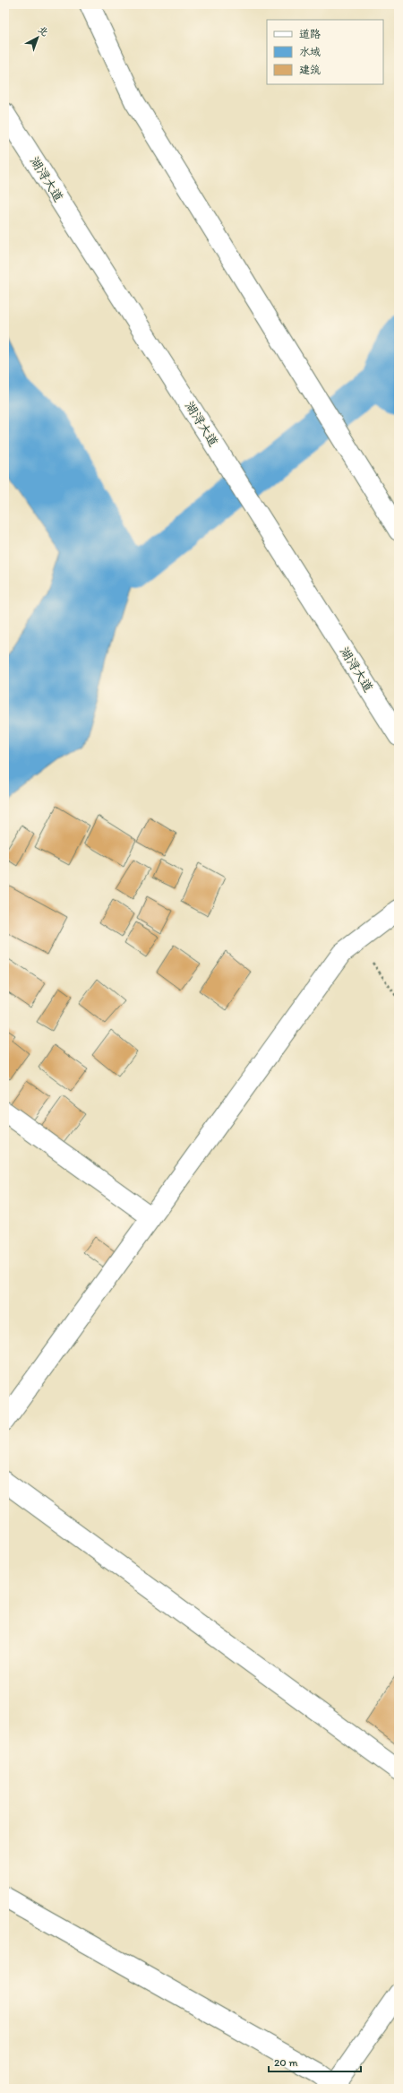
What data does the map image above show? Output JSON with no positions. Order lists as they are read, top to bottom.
{
  "streets": {
    "street": ["湖浔大道"]
  },
  "legend": ["道路", "水域", "建筑"],
  "scale_bar": "20 m",
  "north": "top right"
}
